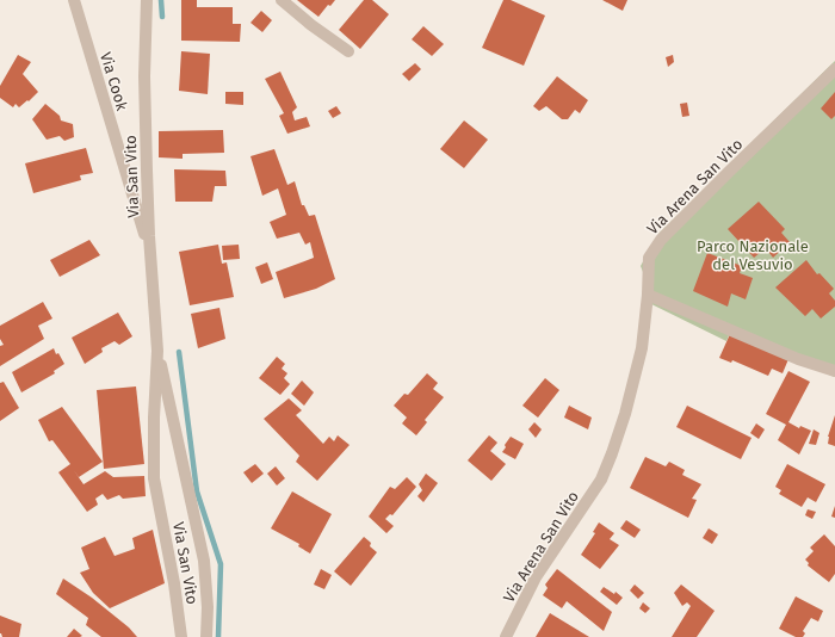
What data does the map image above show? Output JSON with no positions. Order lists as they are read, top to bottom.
{
  "streets": {
    "street": ["Via Cook", "Via San Vito", "Via Arena San Vito"]
  },
  "crossings": [
    ["Via Cook", "Via San Vito"]
  ],
  "parks": ["Parco Nazionale del Vesuvio"]
}
